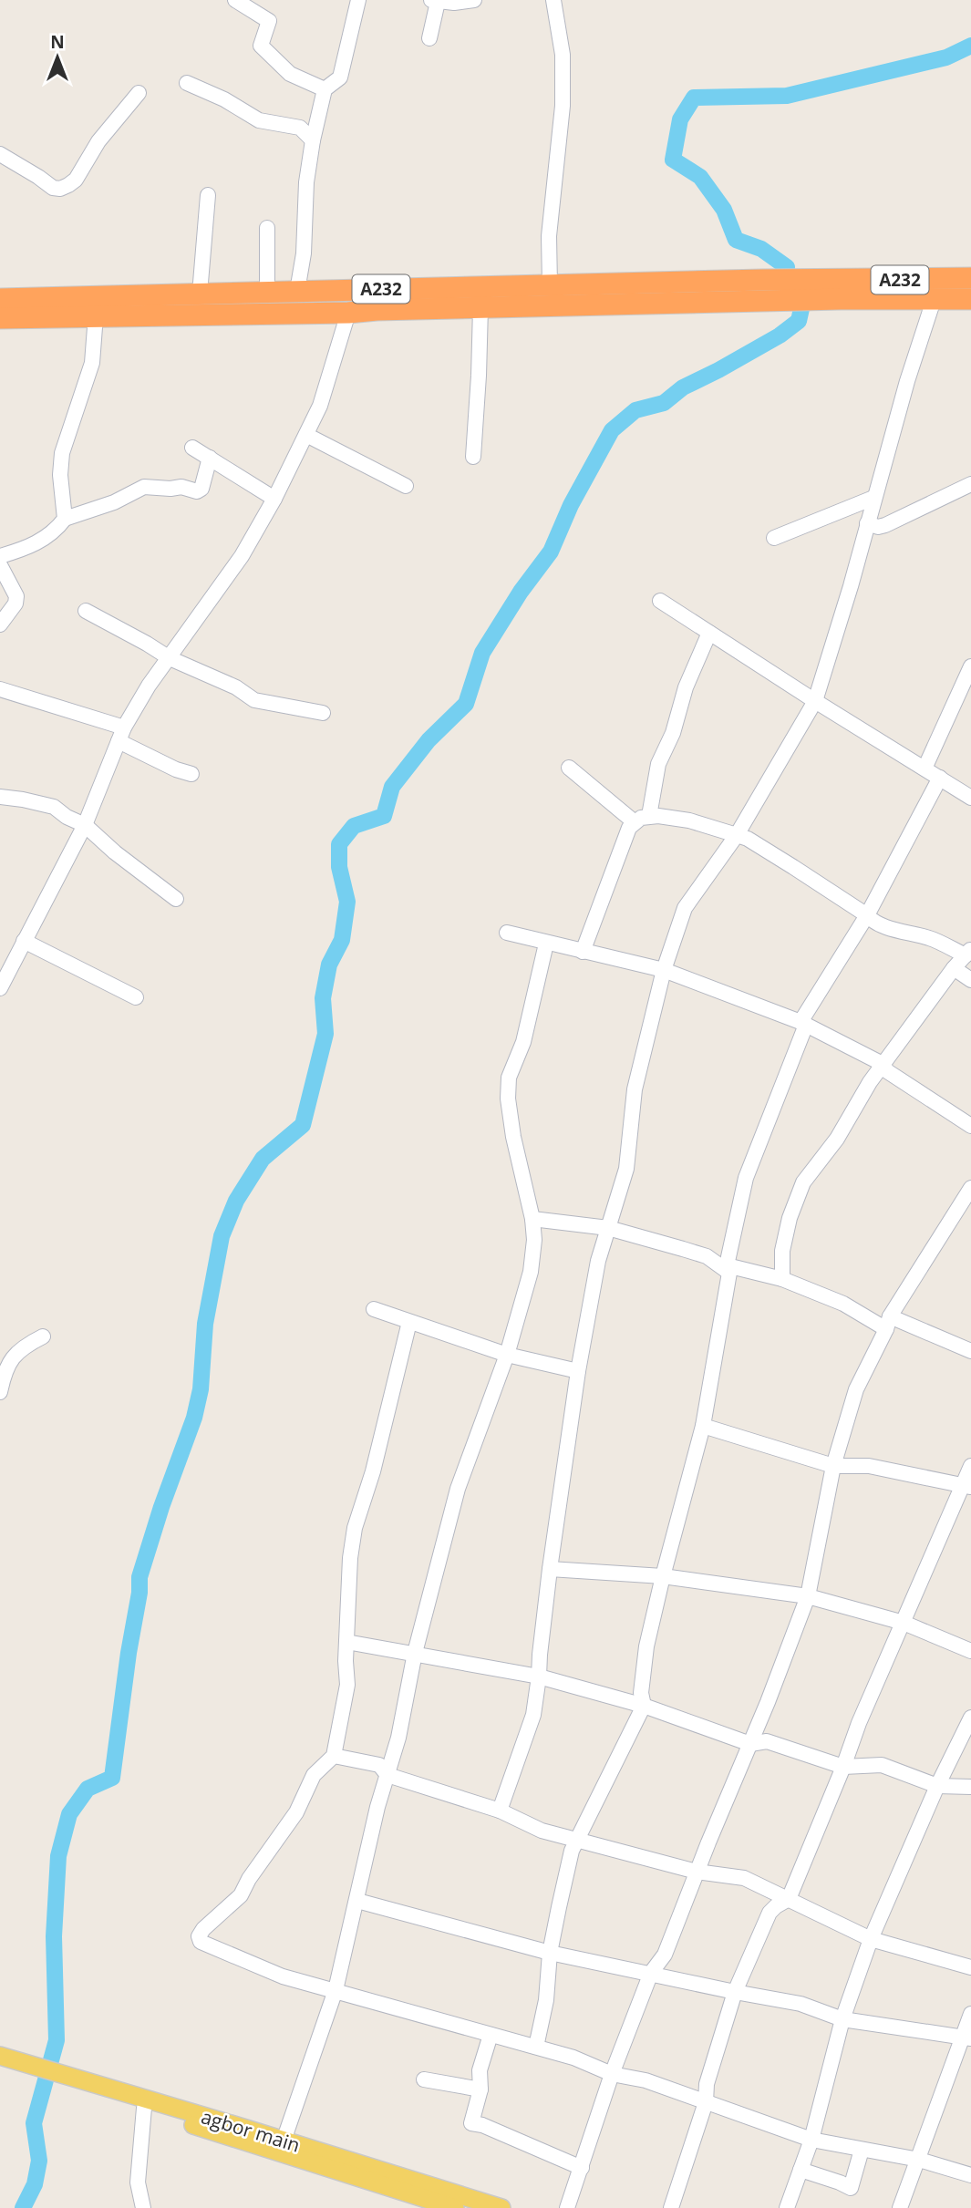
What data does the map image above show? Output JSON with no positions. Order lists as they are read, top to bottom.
{
  "streets": {
    "highway": ["A232"],
    "main road": ["agbor main"]
  },
  "north": "top"
}
